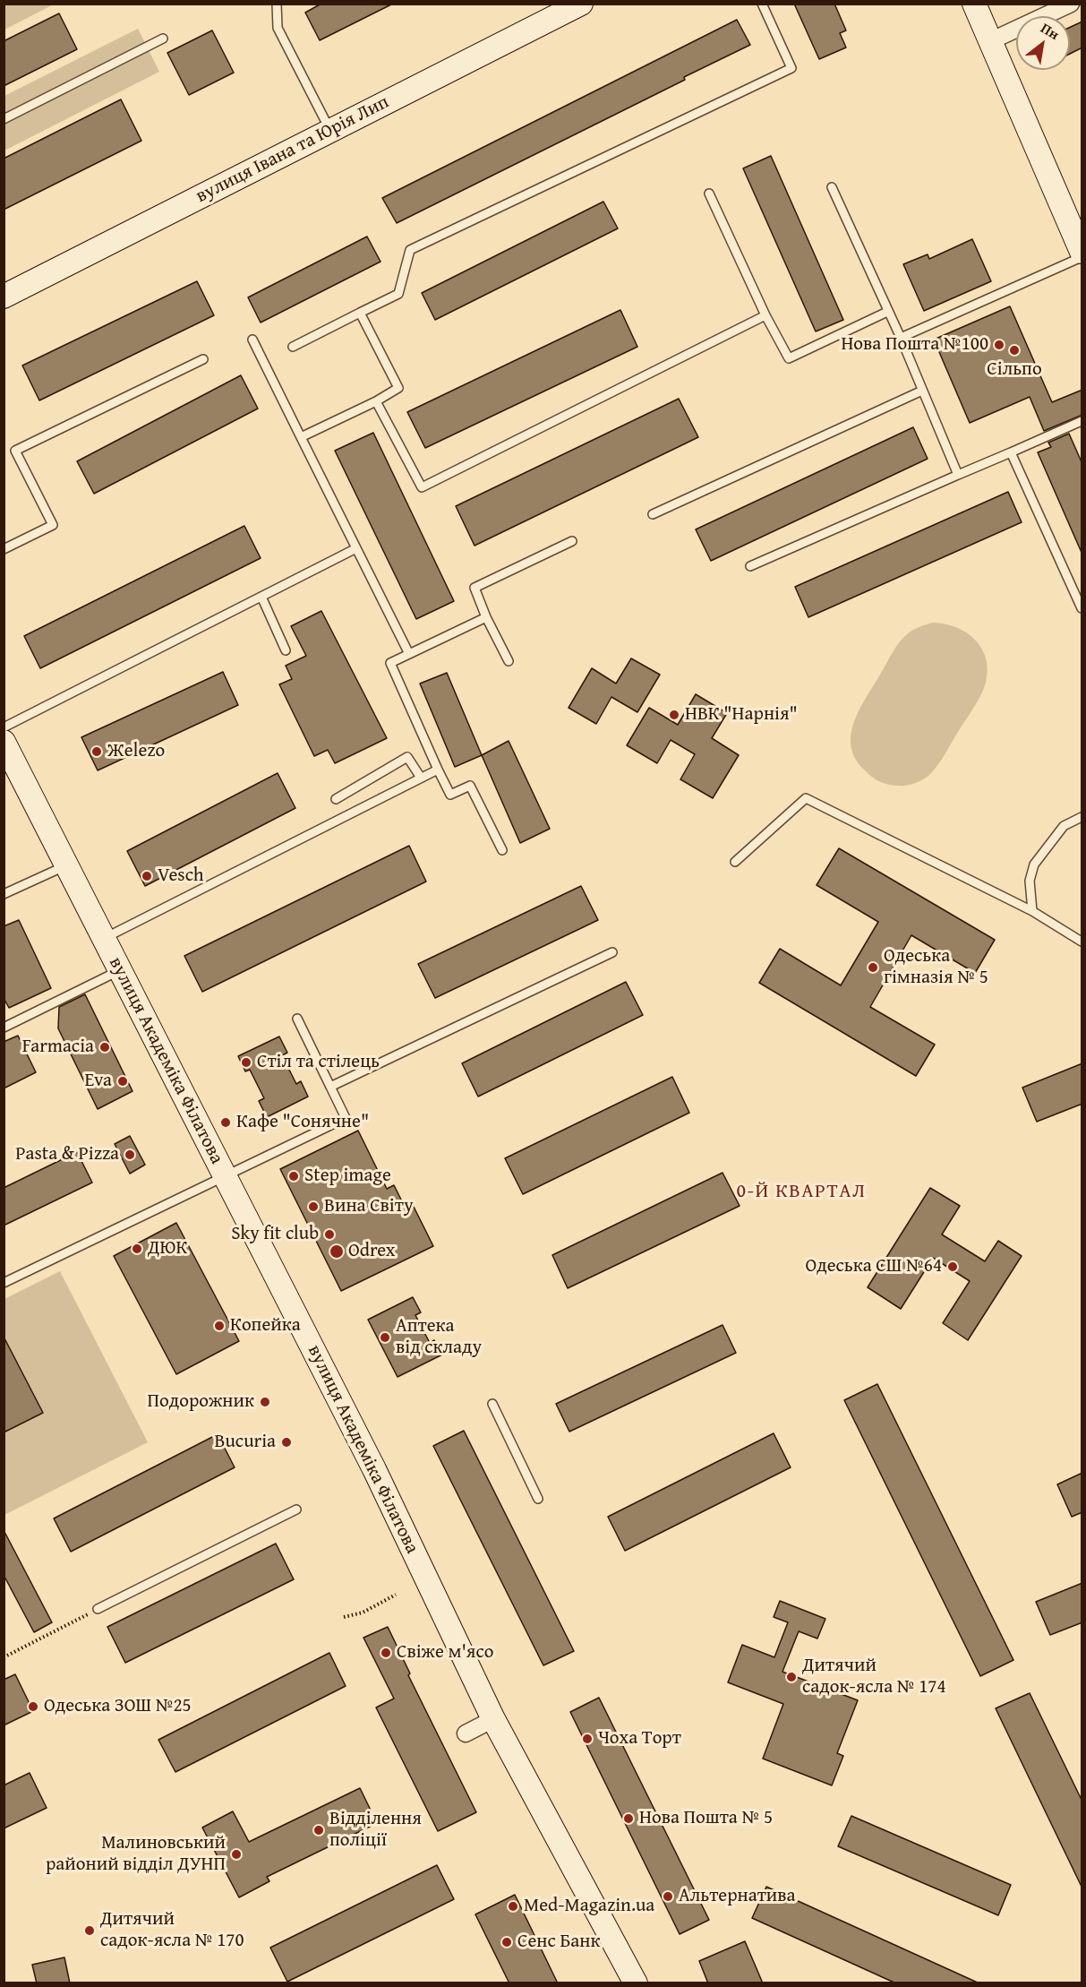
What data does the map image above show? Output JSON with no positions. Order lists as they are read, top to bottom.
{
  "streets": {
    "main road": ["вулиця Івана та Юрія Лип", "вулиця Академіка Філатова"]
  },
  "districts": ["0-Й КВАРТАЛ"],
  "places": [
    "Нова Пошта №100",
    "Сільпо",
    "НВК \"Нарнія\"",
    "Жelezo",
    "Vesch",
    "Одеська гімназія № 5",
    "Farmacia",
    "Стіл та стілець",
    "Eva",
    "Кафе \"Сонячне\"",
    "Pasta & Pizza",
    "Step image",
    "Вина Світу",
    "Sky fit club",
    "ДЮК",
    "Odrex",
    "Одеська СШ №64",
    "Копейка",
    "Аптека від складу",
    "Подорожник",
    "Bucuria",
    "Свіже м'ясо",
    "Дитячий садок-ясла № 174",
    "Одеська ЗОШ №25",
    "Чоха Торт",
    "Нова Пошта № 5",
    "Відділення поліції",
    "Малиновський районий відділ ДУНП",
    "Альтернатива",
    "Med-Magazin.ua",
    "Дитячий садок-ясла № 170",
    "Сенс Банк"
  ],
  "north": "top right"
}
